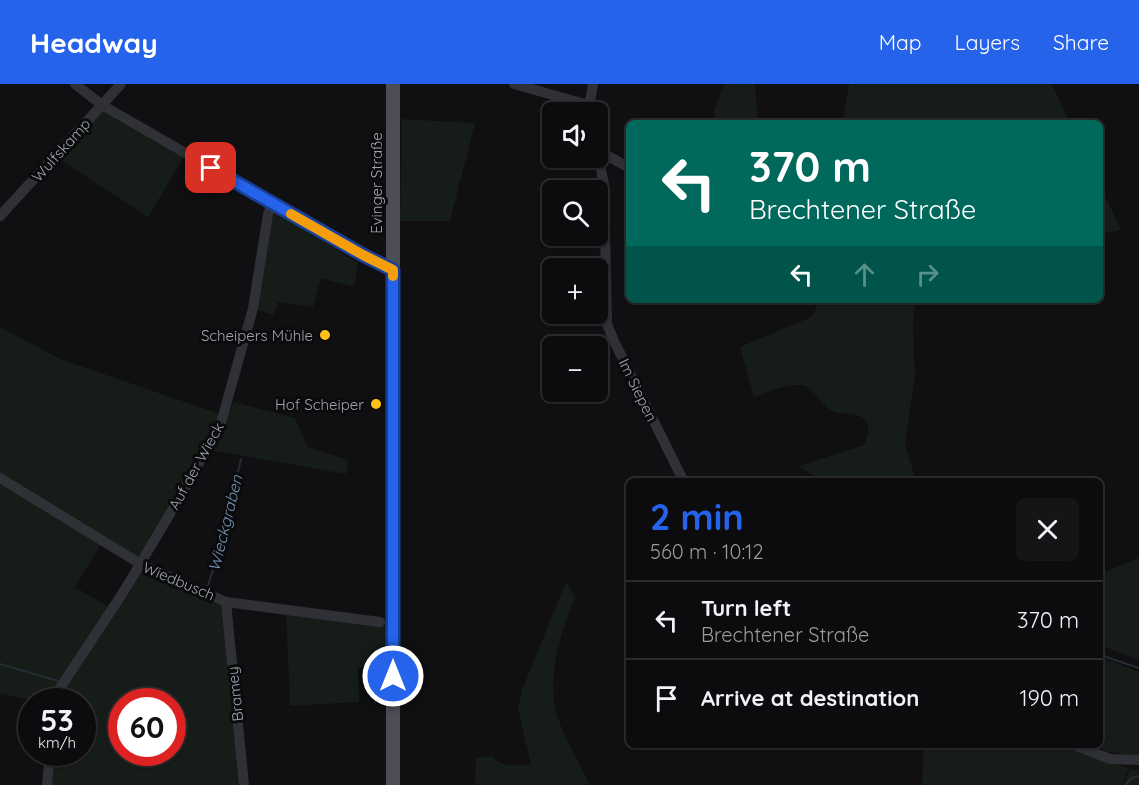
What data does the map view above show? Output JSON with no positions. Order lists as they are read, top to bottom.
{
  "streets": {
    "main road": ["Evinger Straße"],
    "street": [
      "Wulfskamp",
      "Im Siepen",
      "Auf der Wieck",
      "Wiedbusch",
      "Bramey"
    ]
  },
  "crossings": [
    ["Auf der Wieck", "Wiedbusch"],
    ["Wiedbusch", "Bramey"]
  ],
  "water": ["Wieckgraben"],
  "places": ["Scheipers Mühle", "Hof Scheiper"],
  "page": {
    "header": "Headway",
    "nav": ["Map", "Layers", "Share"],
    "map_buttons": ["+", "−"],
    "turn": ["370 m", "Brechtener Straße"],
    "heading": ["2 min", "560 m · 10:12"],
    "list": [
      {
        "name": "Turn left",
        "note": "Brechtener Straße",
        "value": "370 m"
      },
      {
        "name": "Arrive at destination",
        "value": "190 m"
      }
    ],
    "speed": "53 km/h",
    "limit": "60"
  }
}
